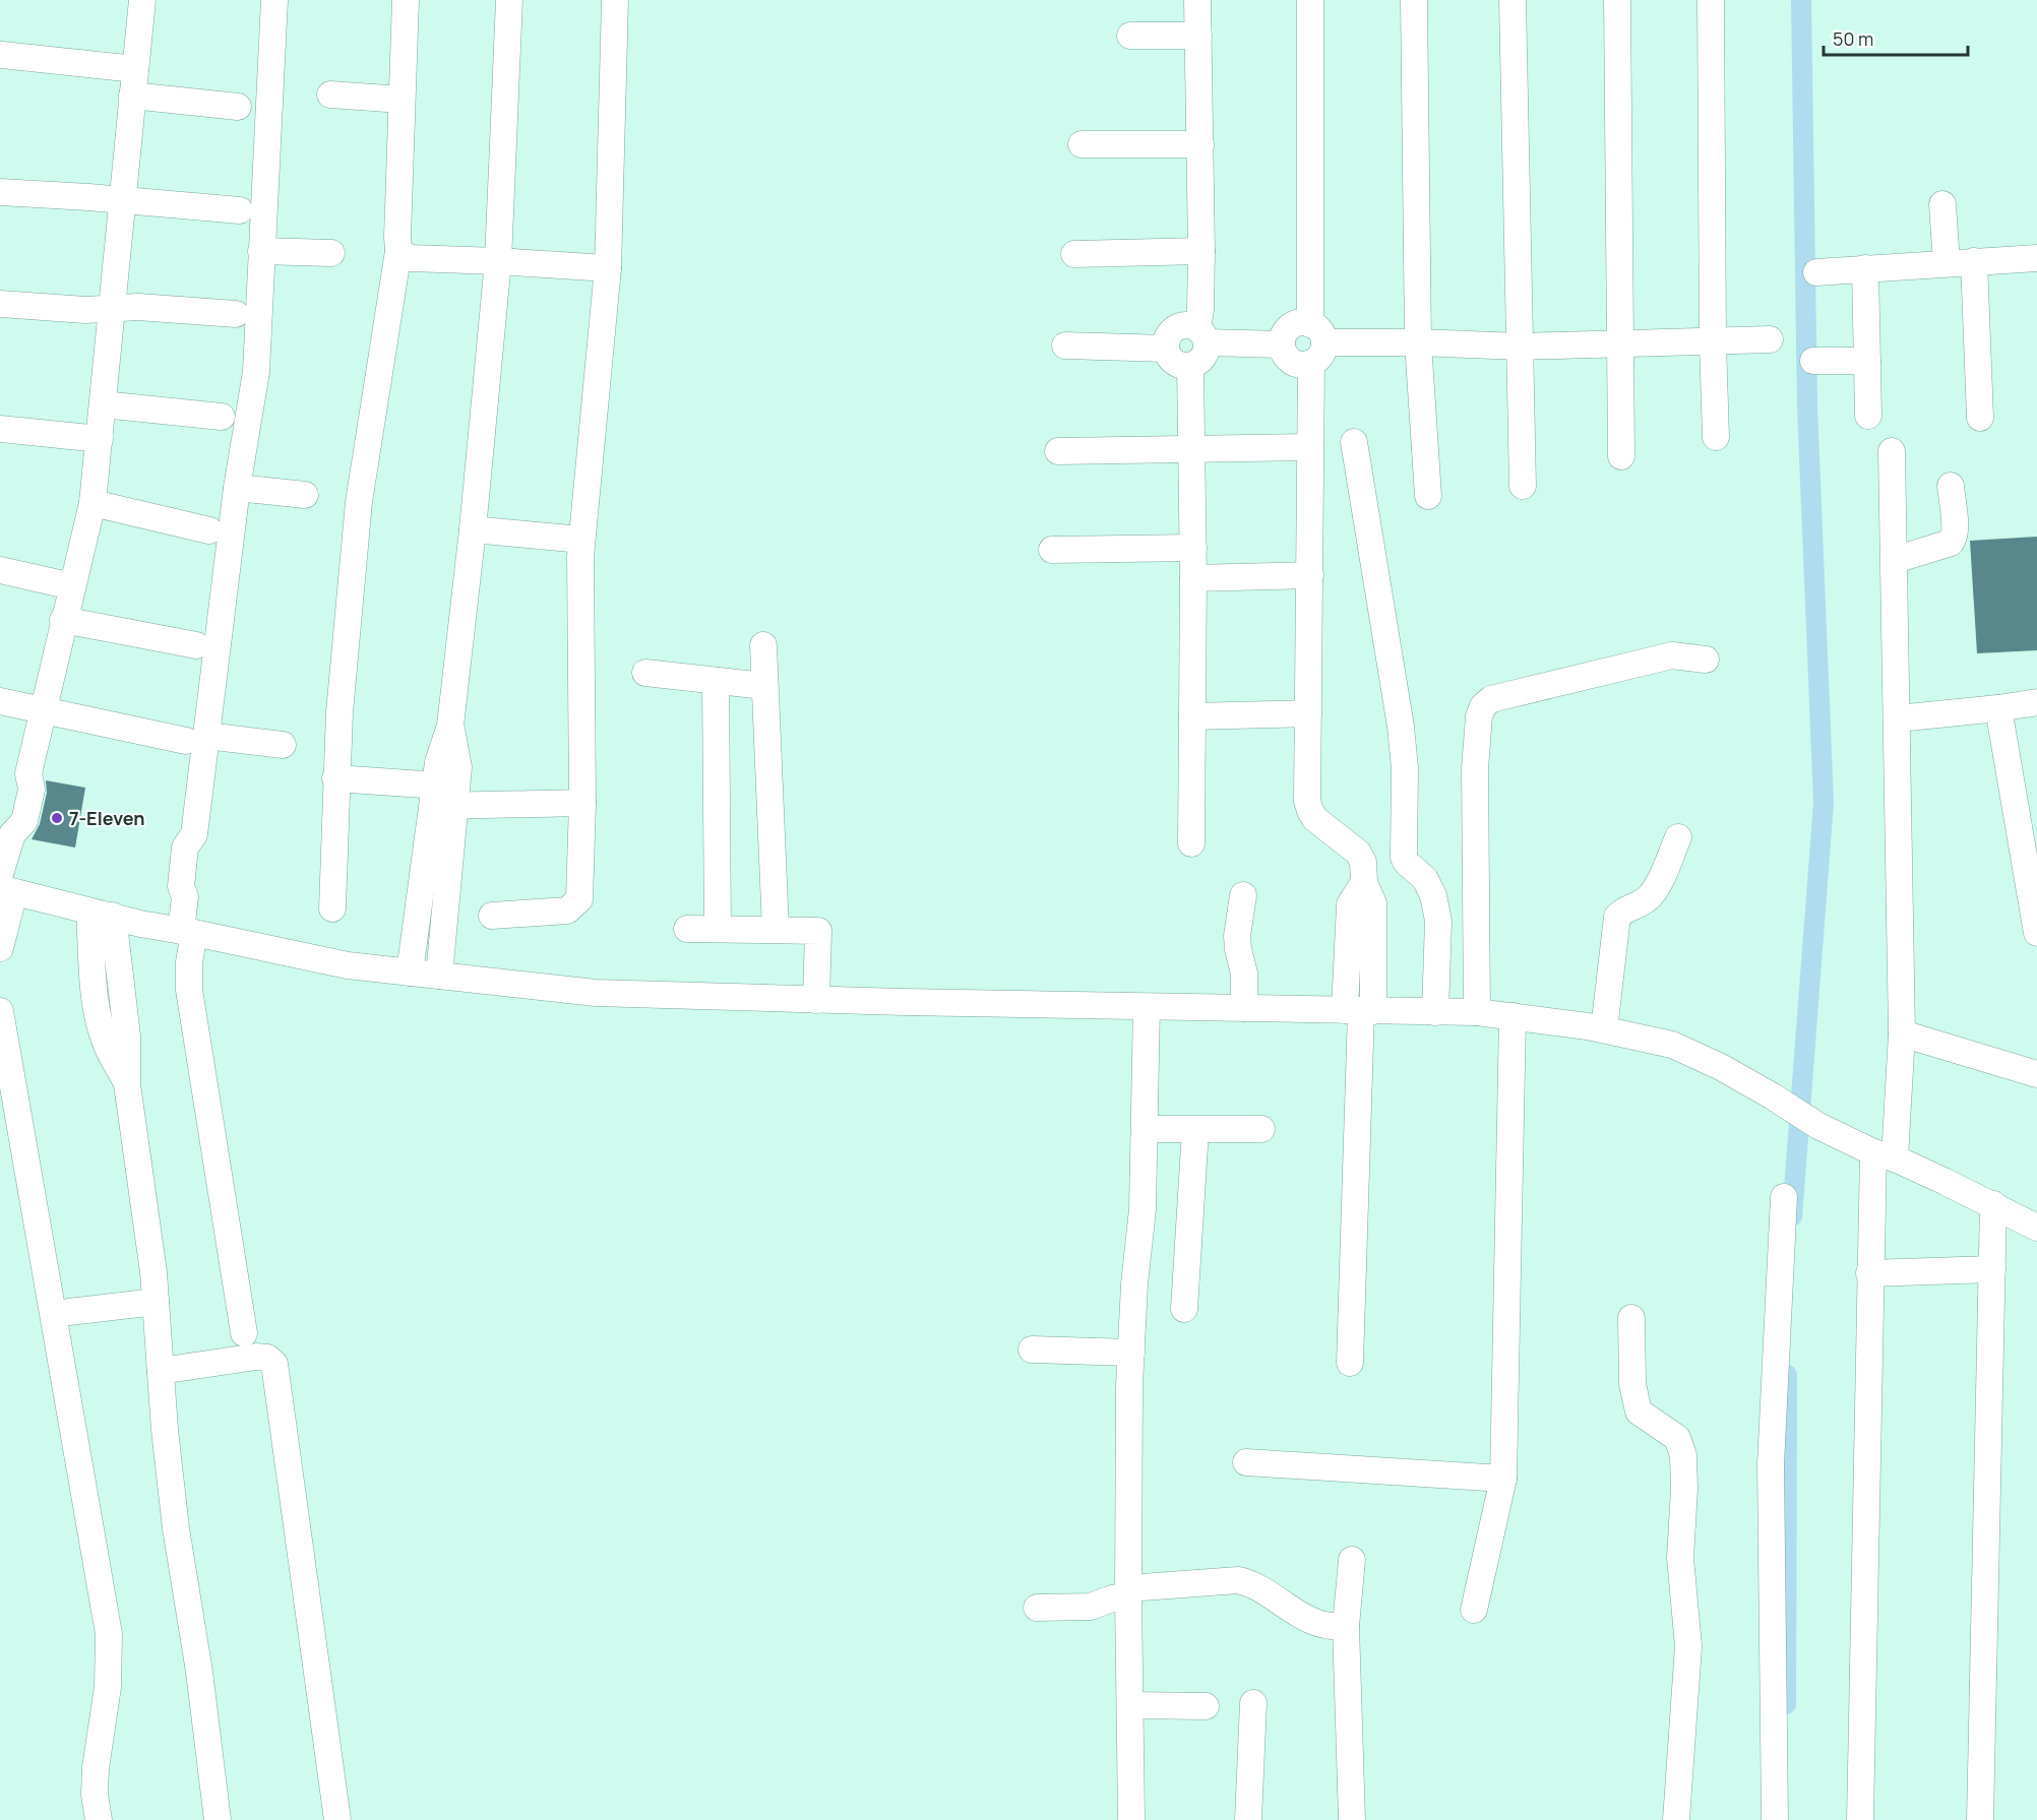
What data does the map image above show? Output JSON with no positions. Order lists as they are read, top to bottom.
{
  "places": ["7-Eleven"],
  "scale_bar": "50 m"
}
